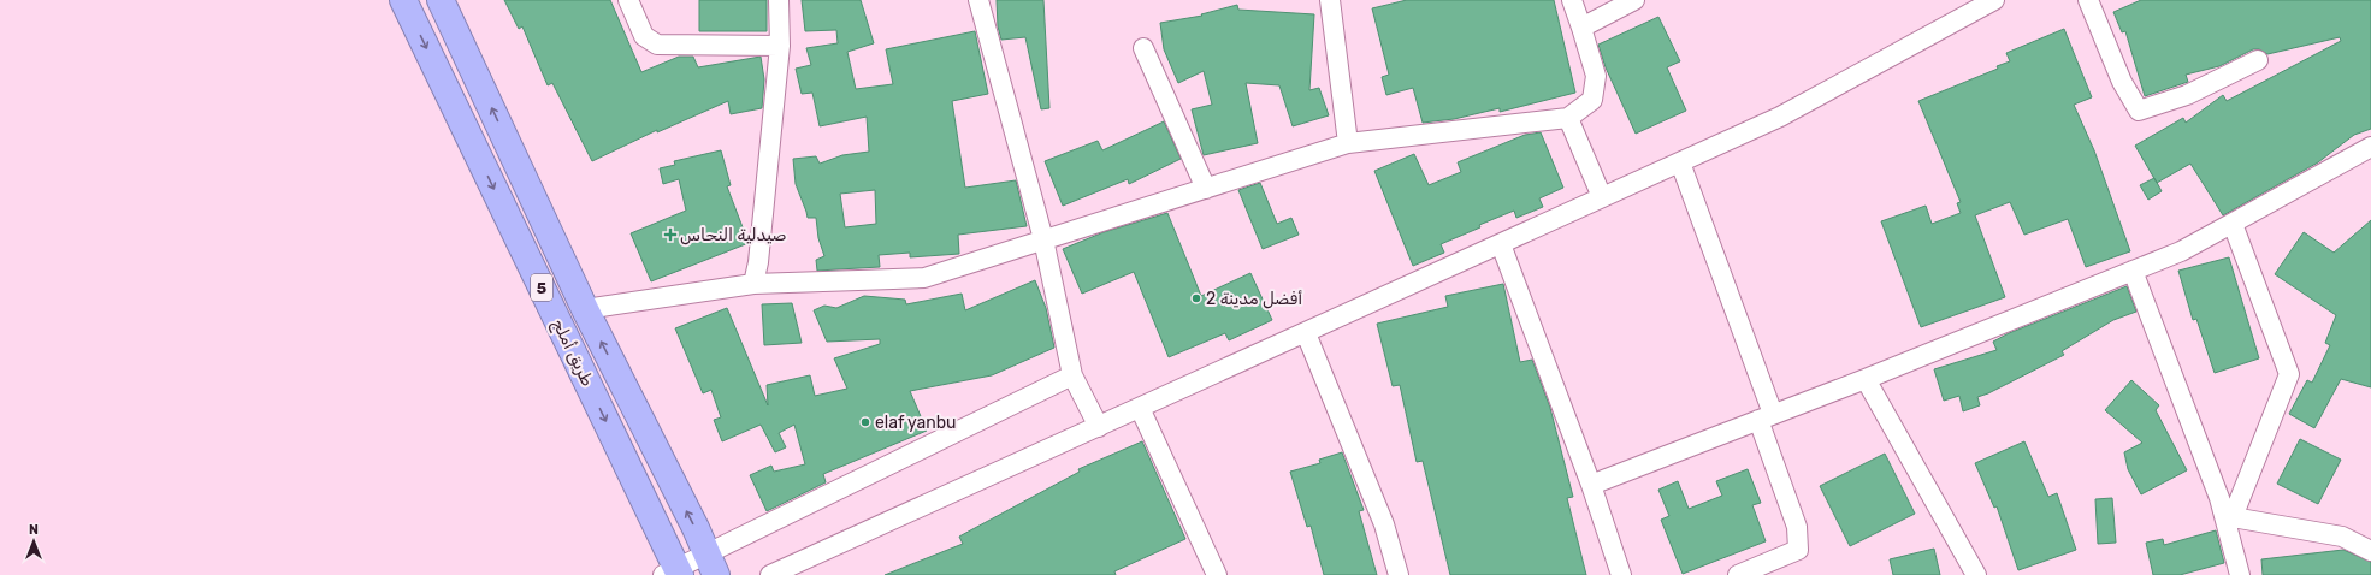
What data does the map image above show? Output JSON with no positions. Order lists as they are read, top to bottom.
{
  "streets": {
    "highway": ["5", "طريق أملج"]
  },
  "places": {
    "health": ["صيدلية النحاس"],
    "other": ["2 أفضل مدينة", "elaf yanbu"]
  },
  "north": "top"
}
